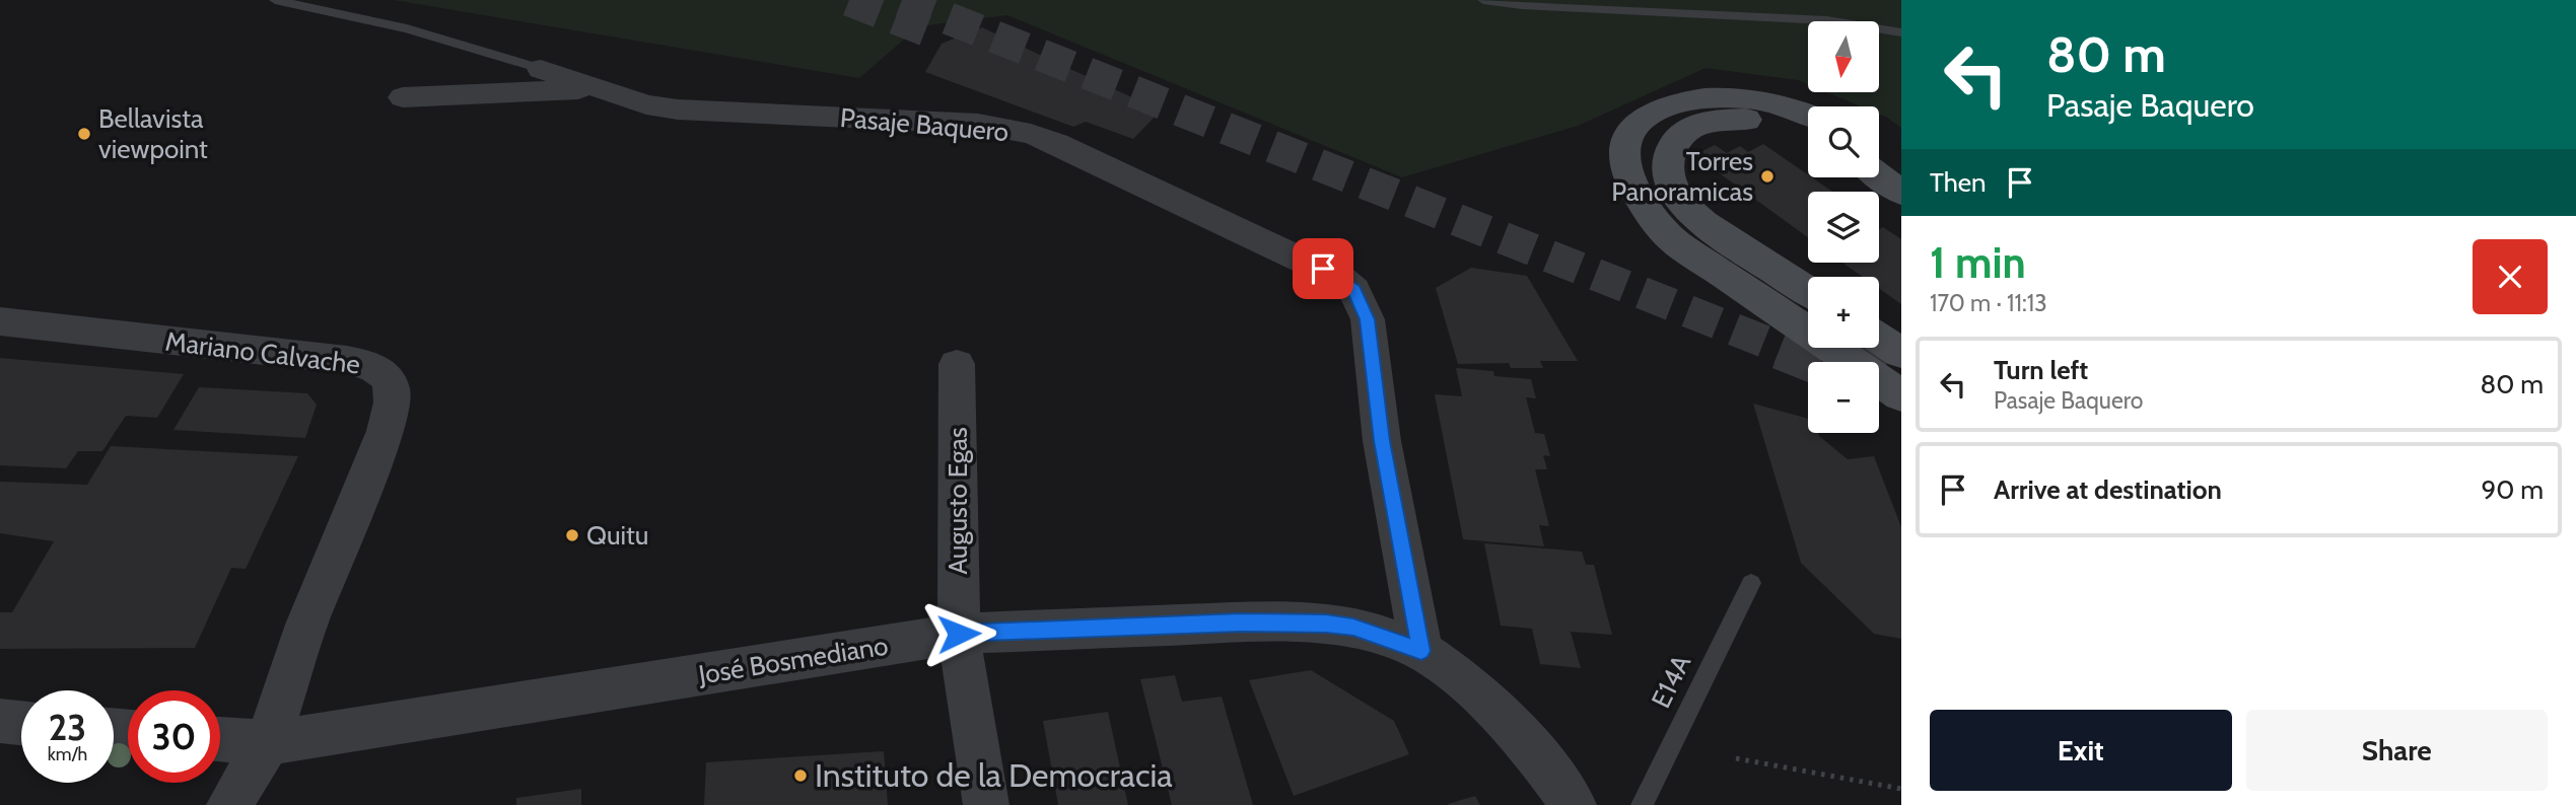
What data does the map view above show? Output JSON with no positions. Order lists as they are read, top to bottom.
{
  "streets": {
    "street": [
      "Pasaje Baquero",
      "Mariano Calvache",
      "Augusto Egas",
      "José Bosmediano"
    ],
    "lane": ["E14A"]
  },
  "crossings": [
    ["Pasaje Baquero", "José Bosmediano"],
    ["Mariano Calvache", "José Bosmediano"],
    ["Augusto Egas", "José Bosmediano"]
  ],
  "places": [
    "Bellavista viewpoint",
    "Torres Panoramicas",
    "Quitu",
    "Instituto de la Democracia"
  ],
  "north": "bottom",
  "page": {
    "turn": ["80 m", "Pasaje Baquero"],
    "map_buttons": ["+", "−"],
    "then": "Then",
    "heading": ["1 min", "170 m · 11:13"],
    "list": [
      {
        "name": "Turn left",
        "note": "Pasaje Baquero",
        "value": "80 m"
      },
      {
        "name": "Arrive at destination",
        "value": "90 m"
      }
    ],
    "speed": "23 km/h",
    "limit": "30",
    "buttons": ["Exit", "Share"]
  }
}
